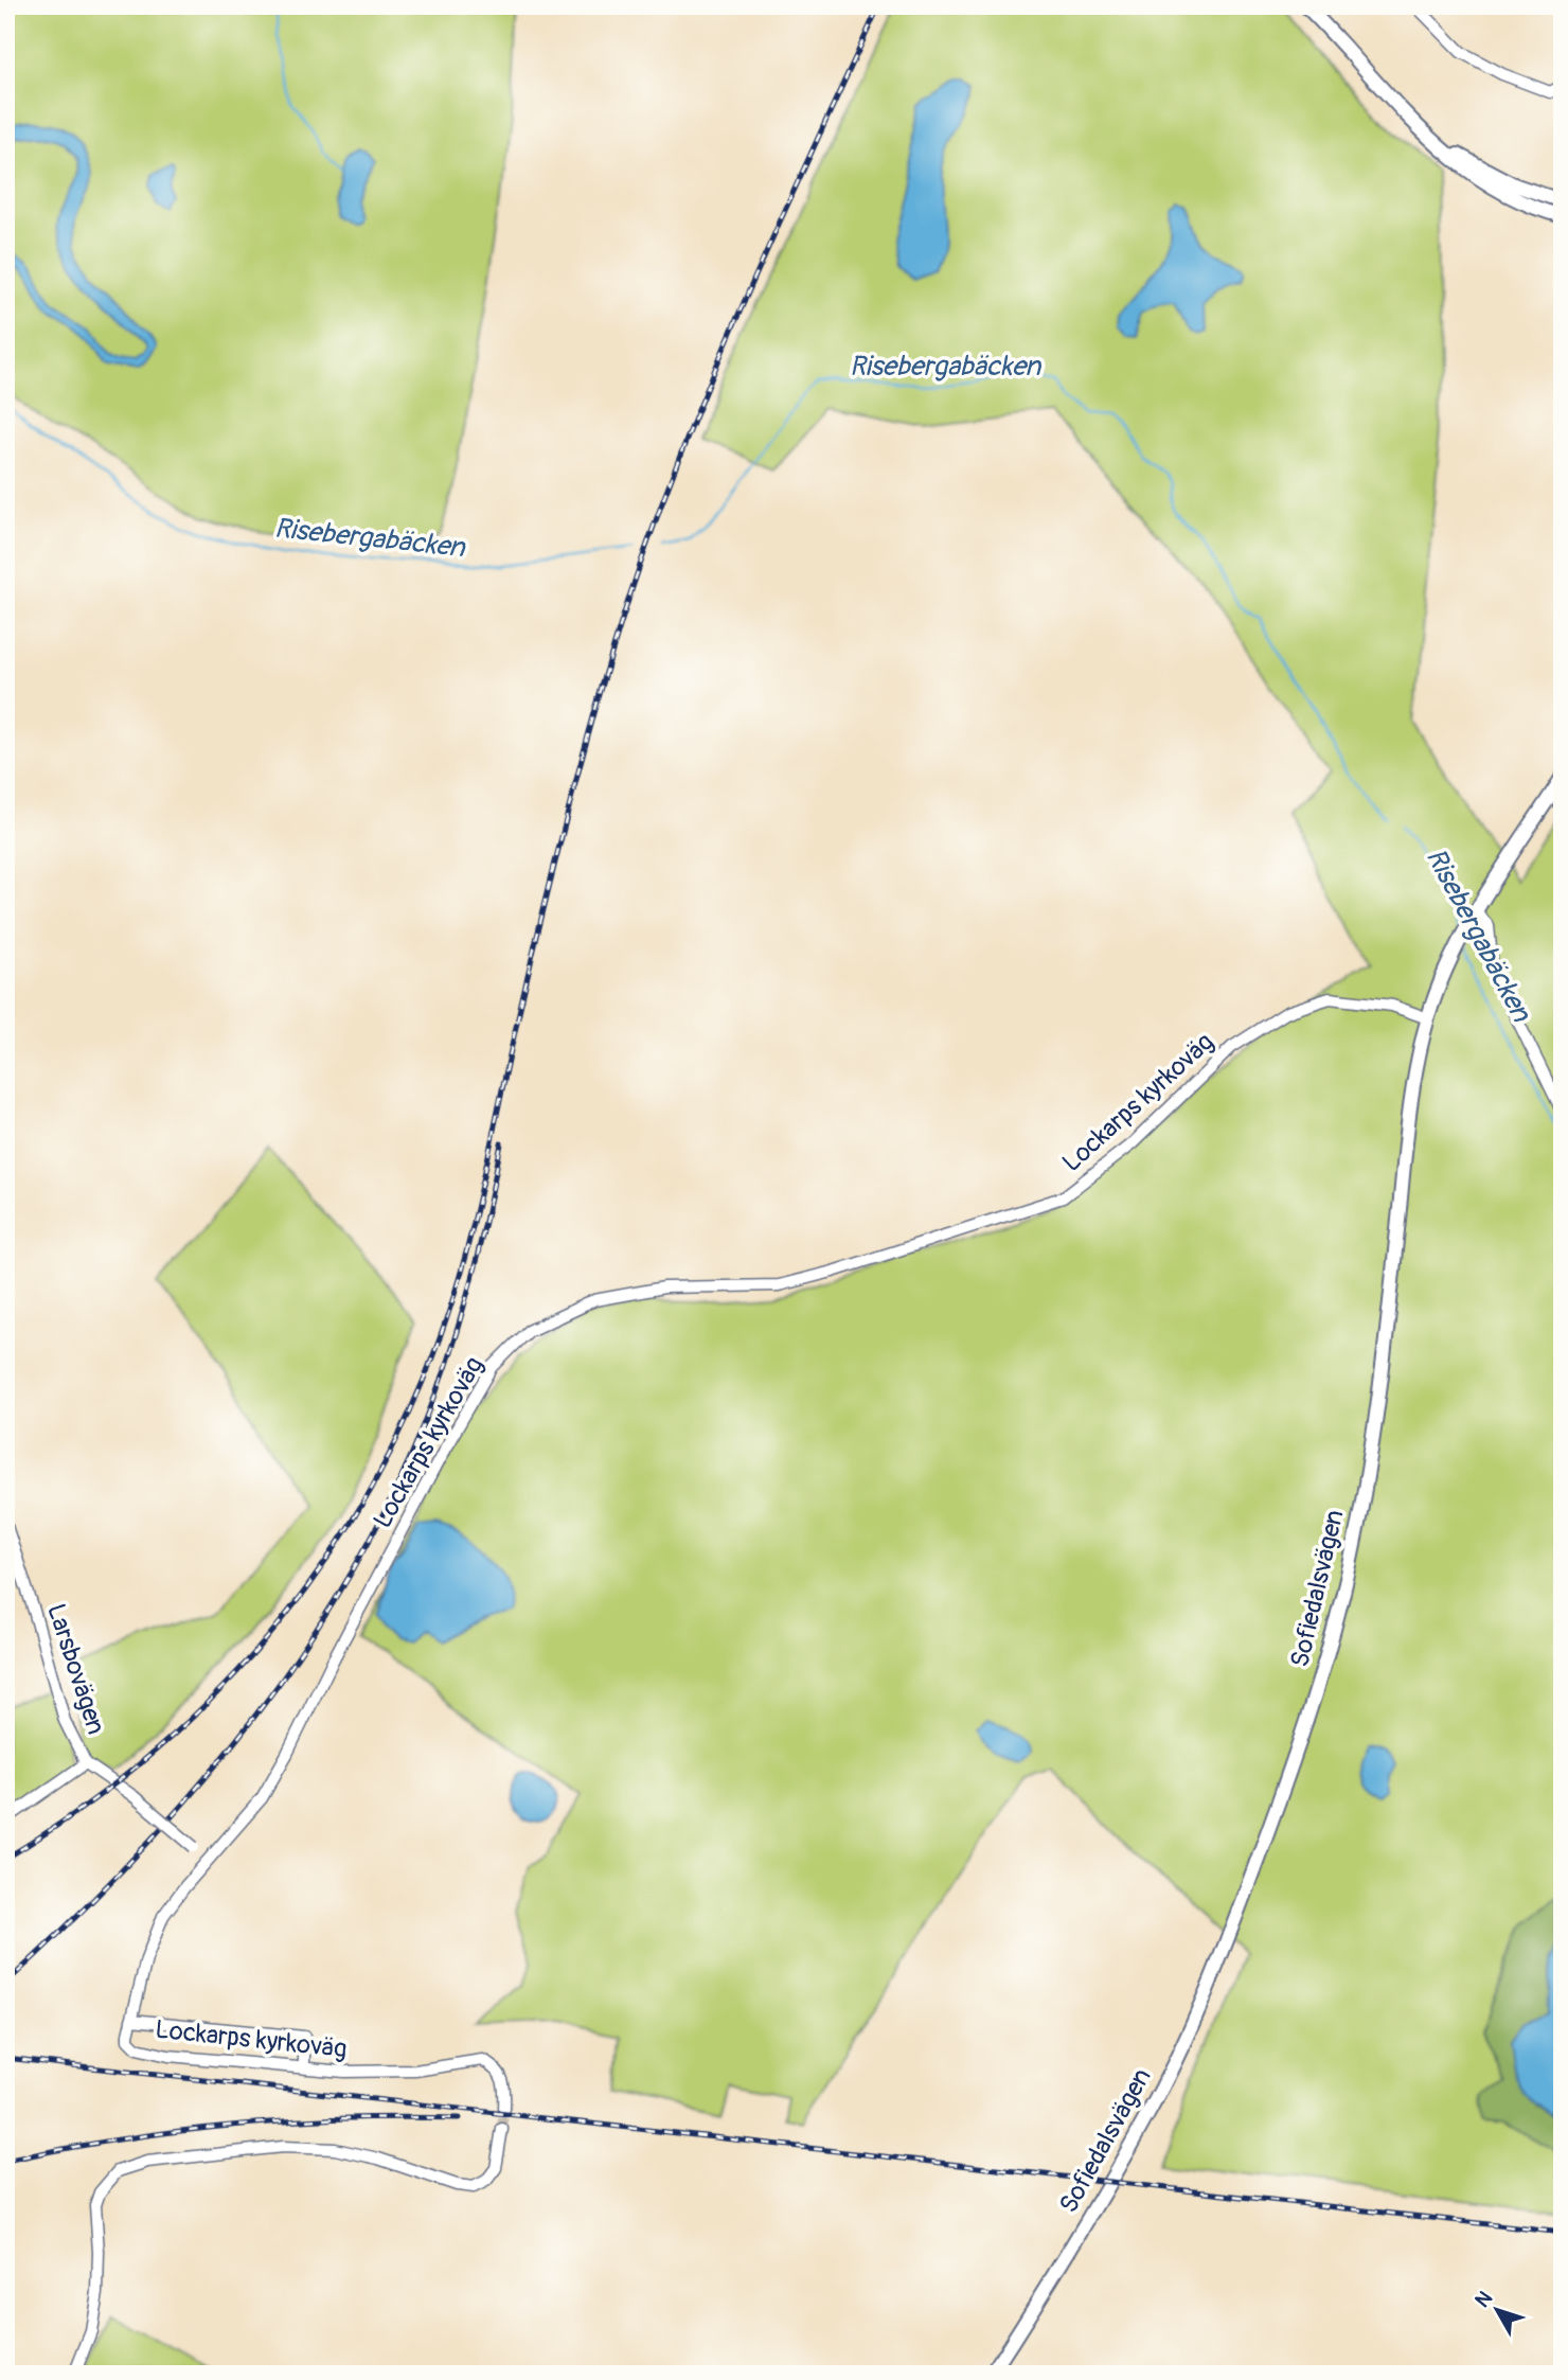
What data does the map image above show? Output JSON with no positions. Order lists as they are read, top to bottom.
{
  "streets": {
    "main road": ["Sofiedalsvägen"],
    "street": ["Lockarps kyrkoväg", "Larsbovägen"]
  },
  "crossings": [
    ["Lockarps kyrkoväg", "Sofiedalsvägen"],
    ["Lockarps kyrkoväg", "Larsbovägen"]
  ],
  "water": ["Risebergabäcken"],
  "north": "top left"
}
